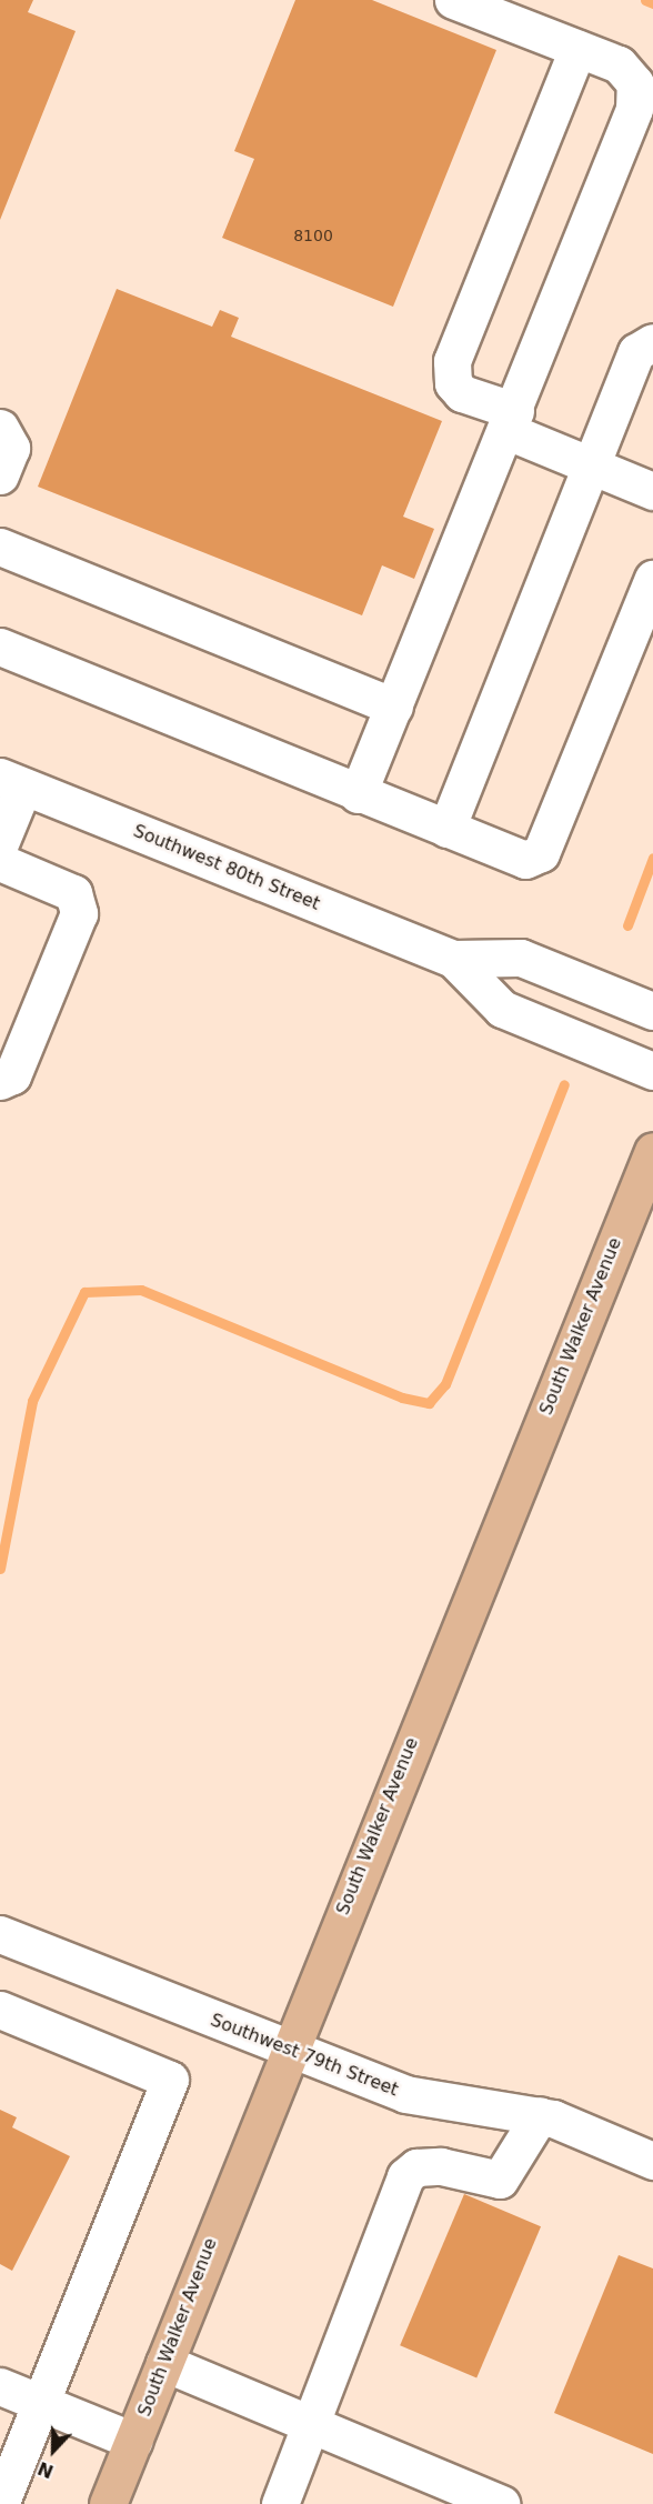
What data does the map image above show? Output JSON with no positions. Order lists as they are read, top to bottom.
{
  "streets": {
    "main road": ["South Walker Avenue"],
    "street": ["Southwest 80th Street", "Southwest 79th Street"]
  },
  "crossings": [
    ["South Walker Avenue", "Southwest 79th Street"]
  ],
  "house_numbers": ["8100"],
  "north": "bottom"
}
